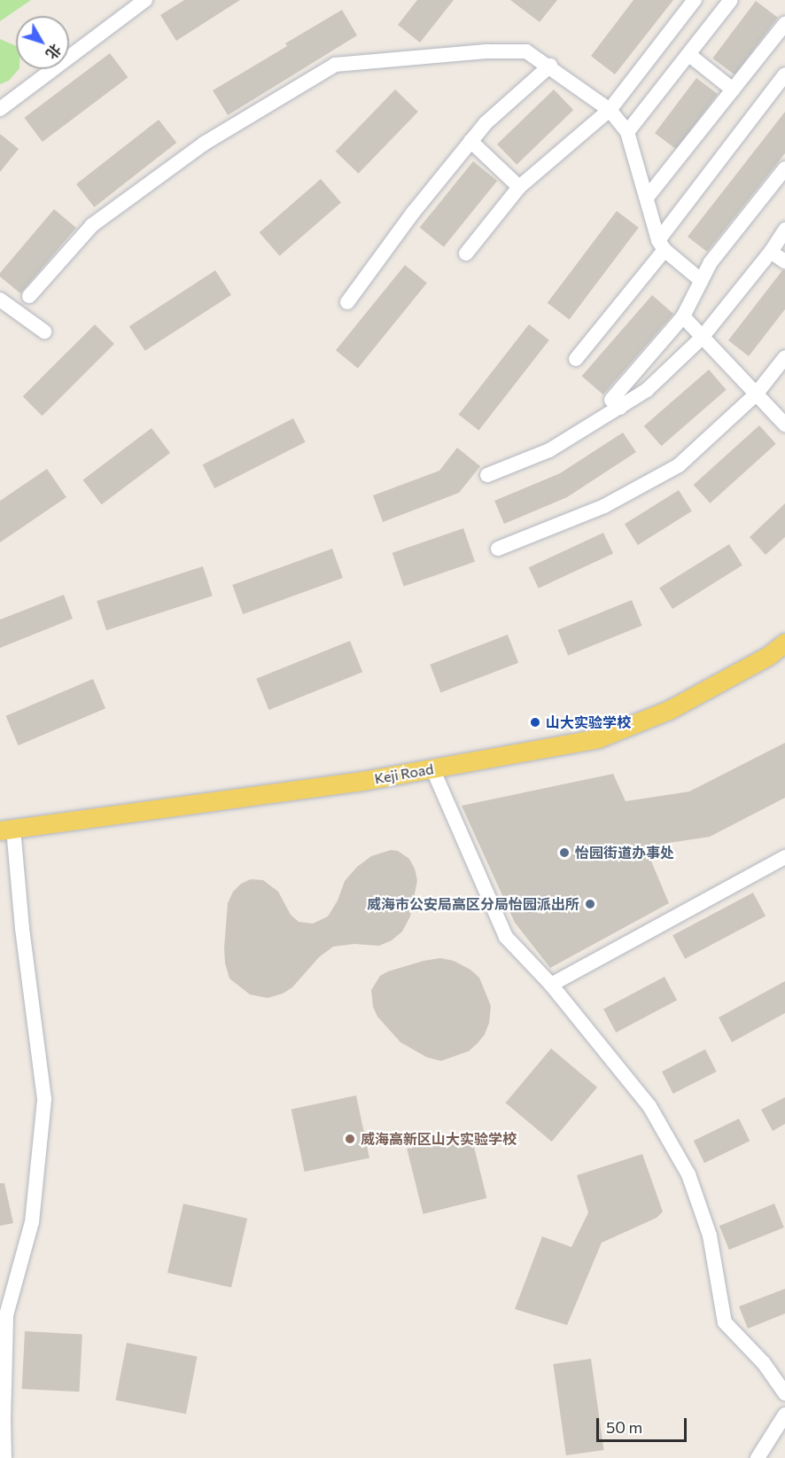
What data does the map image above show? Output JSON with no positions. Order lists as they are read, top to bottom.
{
  "streets": {
    "main road": ["Keji Road"]
  },
  "places": [
    "山大实验学校",
    "怡园街道办事处",
    "威海市公安局高区分局怡园派出所",
    "威海高新区山大实验学校"
  ],
  "scale_bar": "50 m",
  "north": "bottom right"
}
